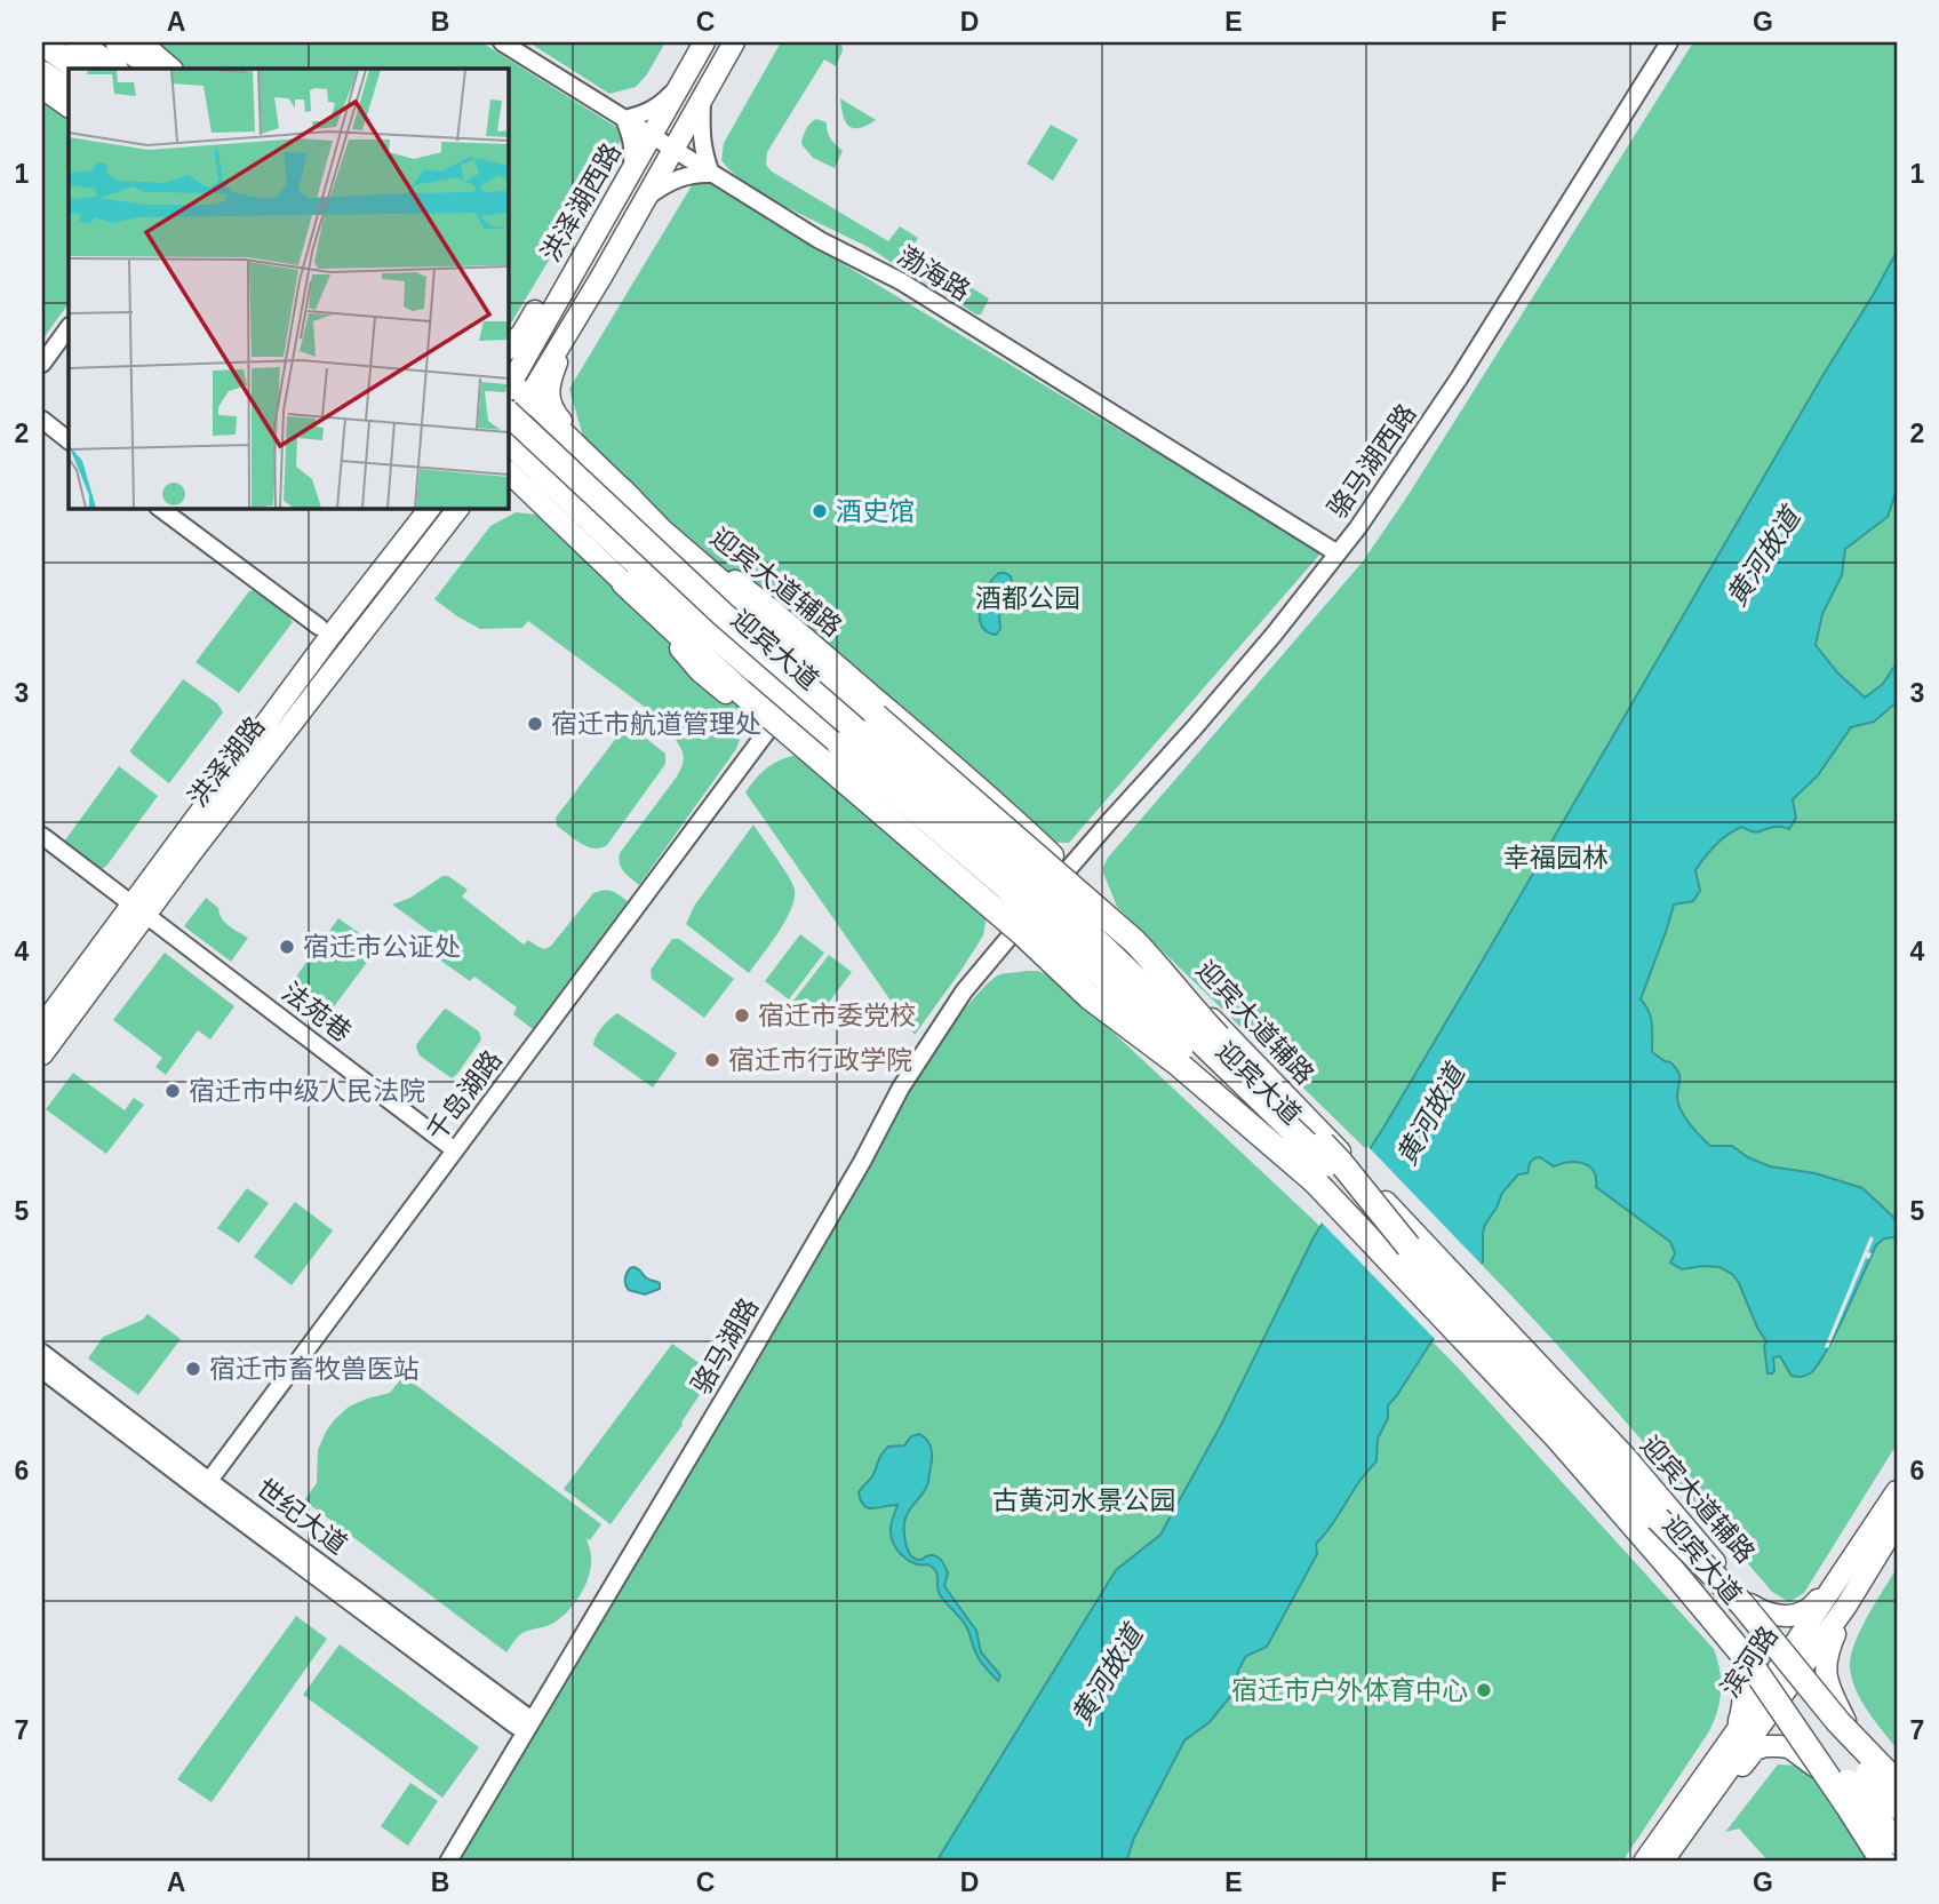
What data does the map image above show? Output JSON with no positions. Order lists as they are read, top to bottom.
{
  "streets": {
    "highway": ["迎宾大道"],
    "main road": [
      "洪泽湖西路",
      "迎宾大道辅路",
      "洪泽湖路",
      "滨河路"
    ],
    "street": [
      "渤海路",
      "骆马湖西路",
      "法苑巷",
      "千岛湖路",
      "骆马湖路",
      "世纪大道"
    ]
  },
  "crossings": [
    ["洪泽湖西路", "渤海路"],
    ["洪泽湖西路", "迎宾大道辅路"],
    ["渤海路", "骆马湖西路"],
    ["骆马湖西路", "迎宾大道辅路"],
    ["骆马湖西路", "骆马湖路"],
    ["迎宾大道辅路", "骆马湖路"],
    ["迎宾大道辅路", "滨河路"],
    ["洪泽湖路", "法苑巷"],
    ["法苑巷", "千岛湖路"],
    ["千岛湖路", "世纪大道"],
    ["骆马湖路", "世纪大道"]
  ],
  "water": ["黄河故道"],
  "parks": ["酒都公园", "幸福园林", "古黄河水景公园"],
  "places": [
    "酒史馆",
    "宿迁市航道管理处",
    "宿迁市公证处",
    "宿迁市委党校",
    "宿迁市行政学院",
    "宿迁市中级人民法院",
    "宿迁市畜牧兽医站",
    "宿迁市户外体育中心"
  ],
  "grid": {
    "columns": [
      "A",
      "B",
      "C",
      "D",
      "E",
      "F",
      "G"
    ],
    "rows": [
      "1",
      "2",
      "3",
      "4",
      "5",
      "6",
      "7"
    ]
  }
}
